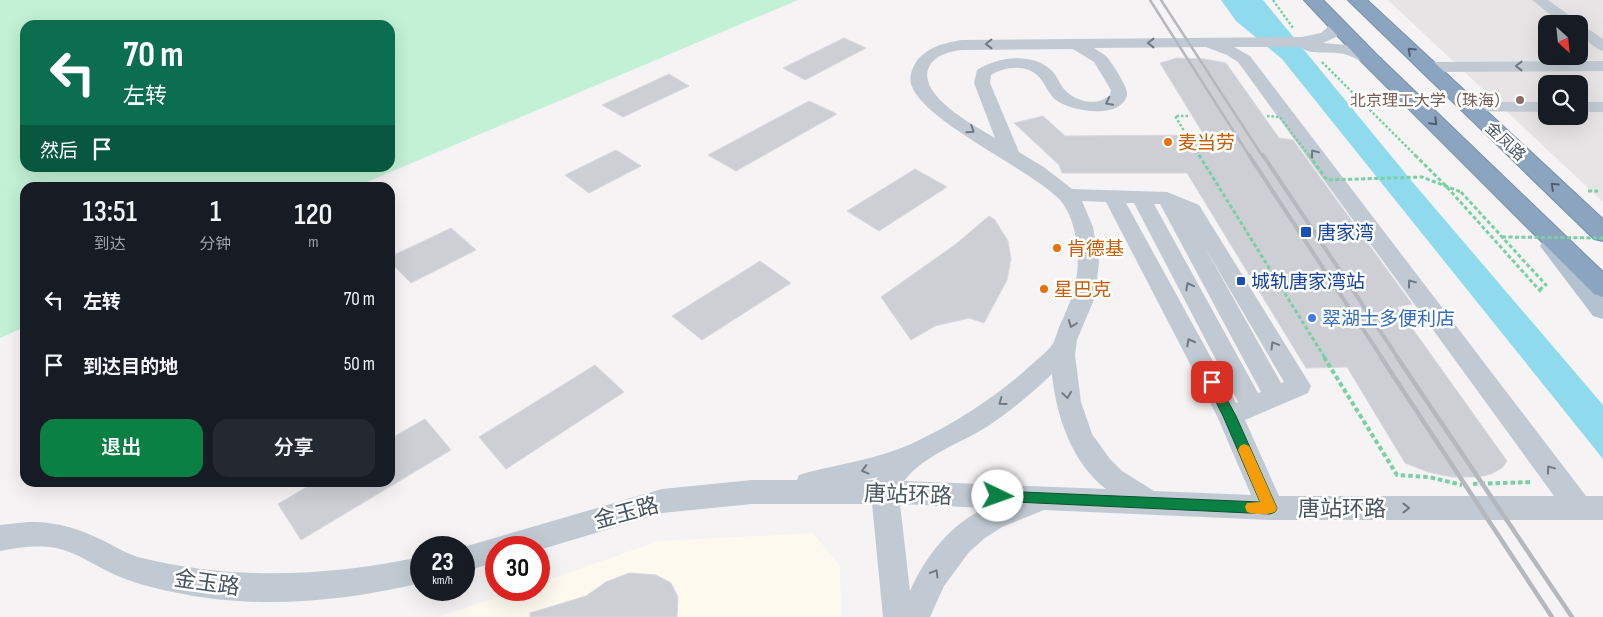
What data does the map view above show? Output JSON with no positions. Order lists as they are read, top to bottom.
{
  "streets": {
    "highway": ["金凤路"],
    "street": ["唐站环路", "金玉路"]
  },
  "crossings": [
    ["唐站环路", "金玉路"]
  ],
  "one_way": ["唐站环路"],
  "places": {
    "other": [
      "北京理工大学（珠海）",
      "麦当劳",
      "肯德基",
      "星巴克",
      "翠湖士多便利店"
    ],
    "transit": ["唐家湾", "城轨唐家湾站"]
  },
  "north": "bottom right",
  "page": {
    "turn": ["70 m", "左转"],
    "then": "然后",
    "eta": [
      "13:51",
      "到达",
      "1",
      "分钟",
      "120",
      "m"
    ],
    "list": [
      {
        "name": "左转",
        "value": "70 m"
      },
      {
        "name": "到达目的地",
        "value": "50 m"
      }
    ],
    "buttons": ["退出", "分享"],
    "speed": "23 km/h",
    "limit": "30"
  }
}
